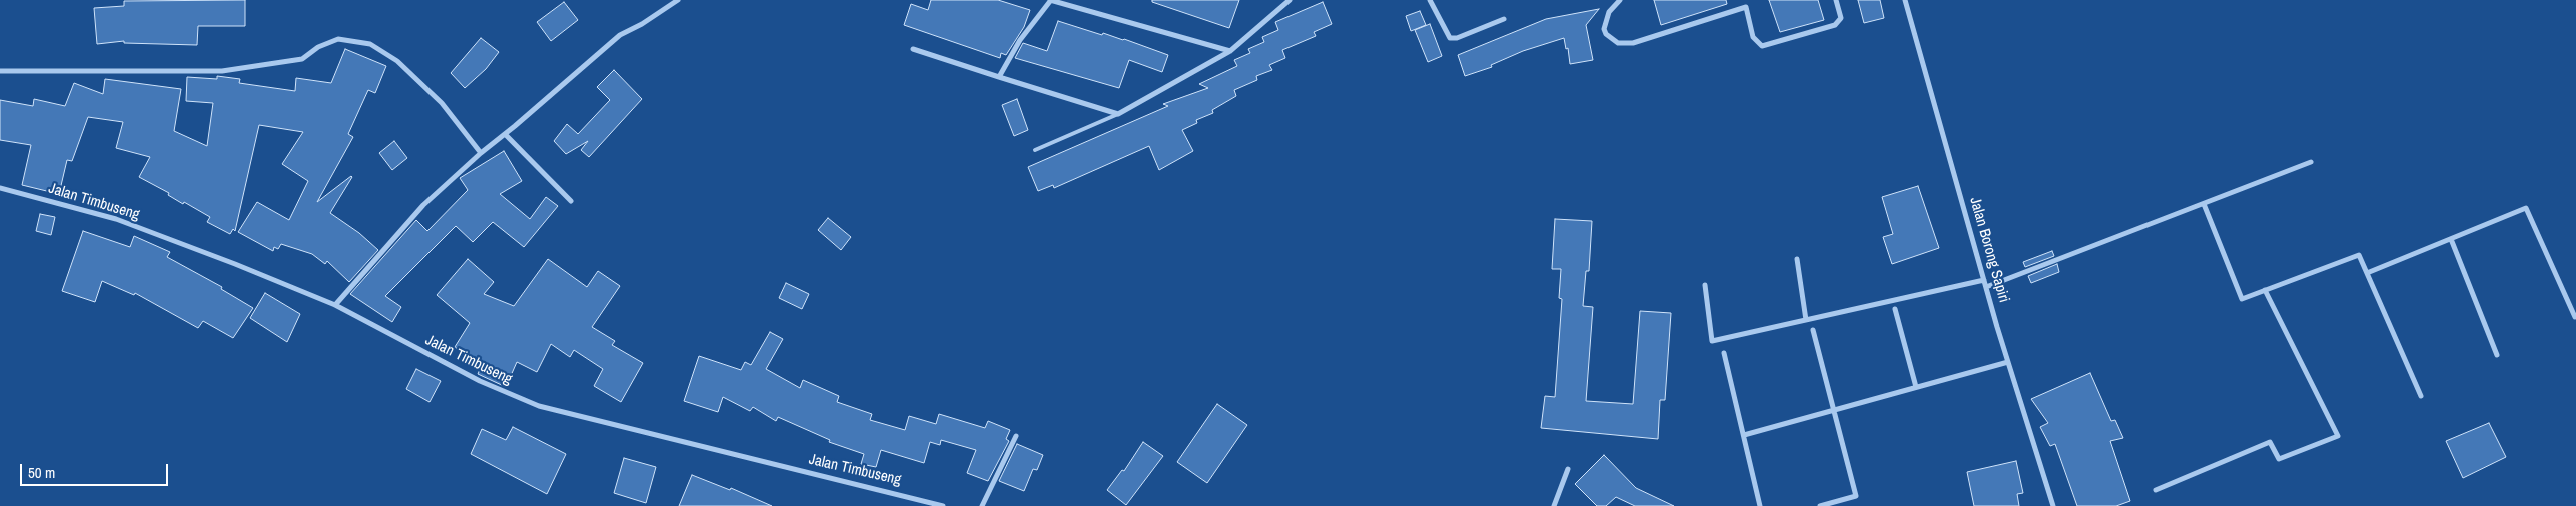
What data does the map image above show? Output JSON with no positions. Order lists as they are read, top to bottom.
{
  "streets": {
    "street": ["Jalan Timbuseng", "Jalan Borong Sapiri"]
  },
  "scale_bar": "50 m"
}
